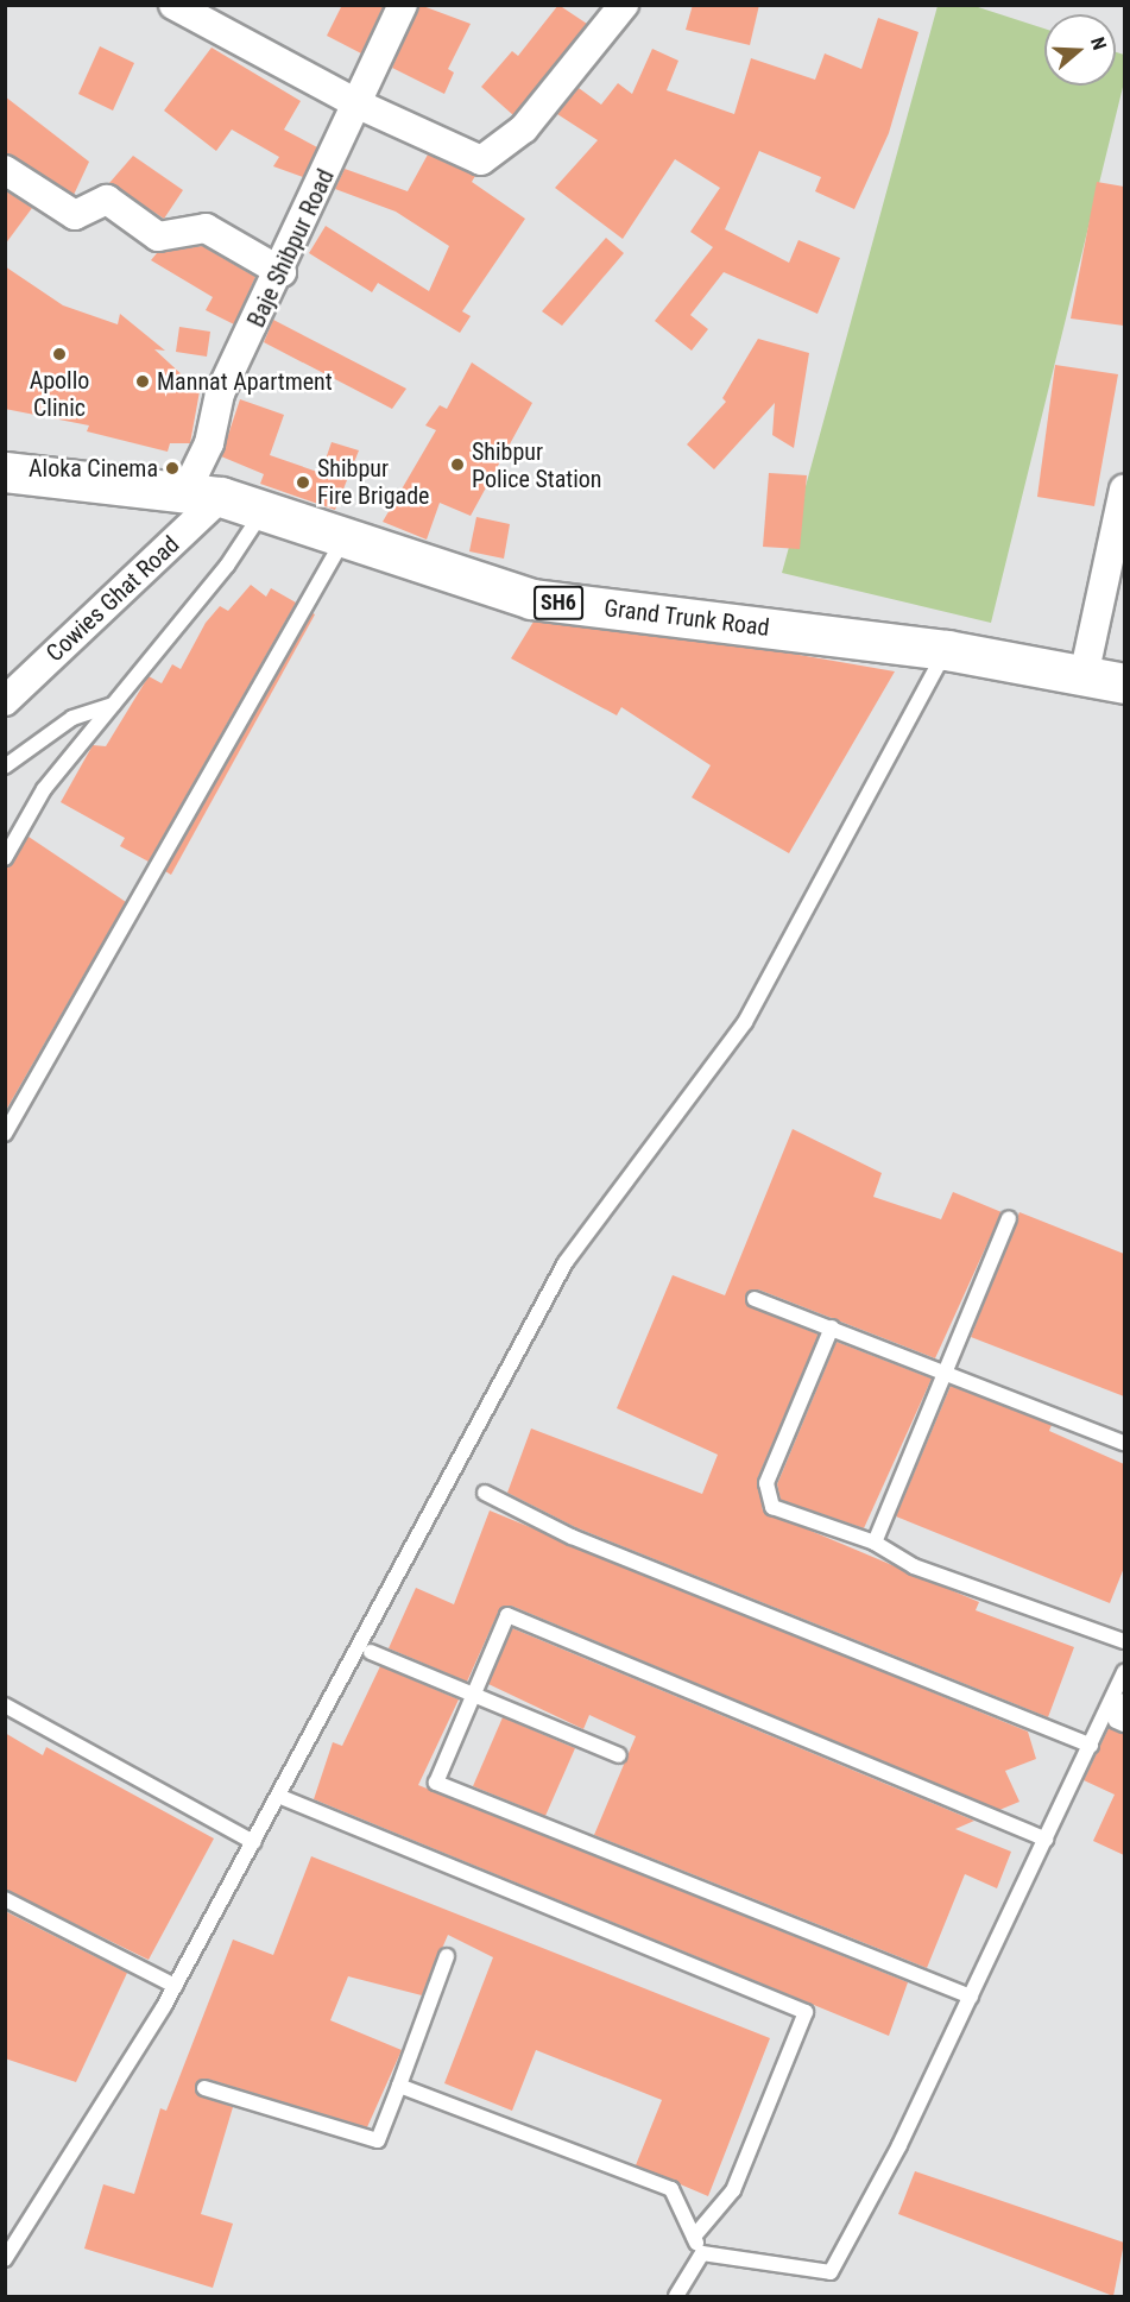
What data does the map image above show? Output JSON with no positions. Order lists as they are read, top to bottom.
{
  "streets": {
    "main road": ["SH6", "Grand Trunk Road"],
    "street": ["Baje Shibpur Road", "Cowies Ghat Road"]
  },
  "crossings": [
    ["Baje Shibpur Road", "Cowies Ghat Road"],
    ["Baje Shibpur Road", "Grand Trunk Road"],
    ["Cowies Ghat Road", "Grand Trunk Road"]
  ],
  "places": [
    "Apollo Clinic",
    "Mannat Apartment",
    "Shibpur Police Station",
    "Aloka Cinema",
    "Shibpur Fire Brigade"
  ],
  "north": "right"
}
